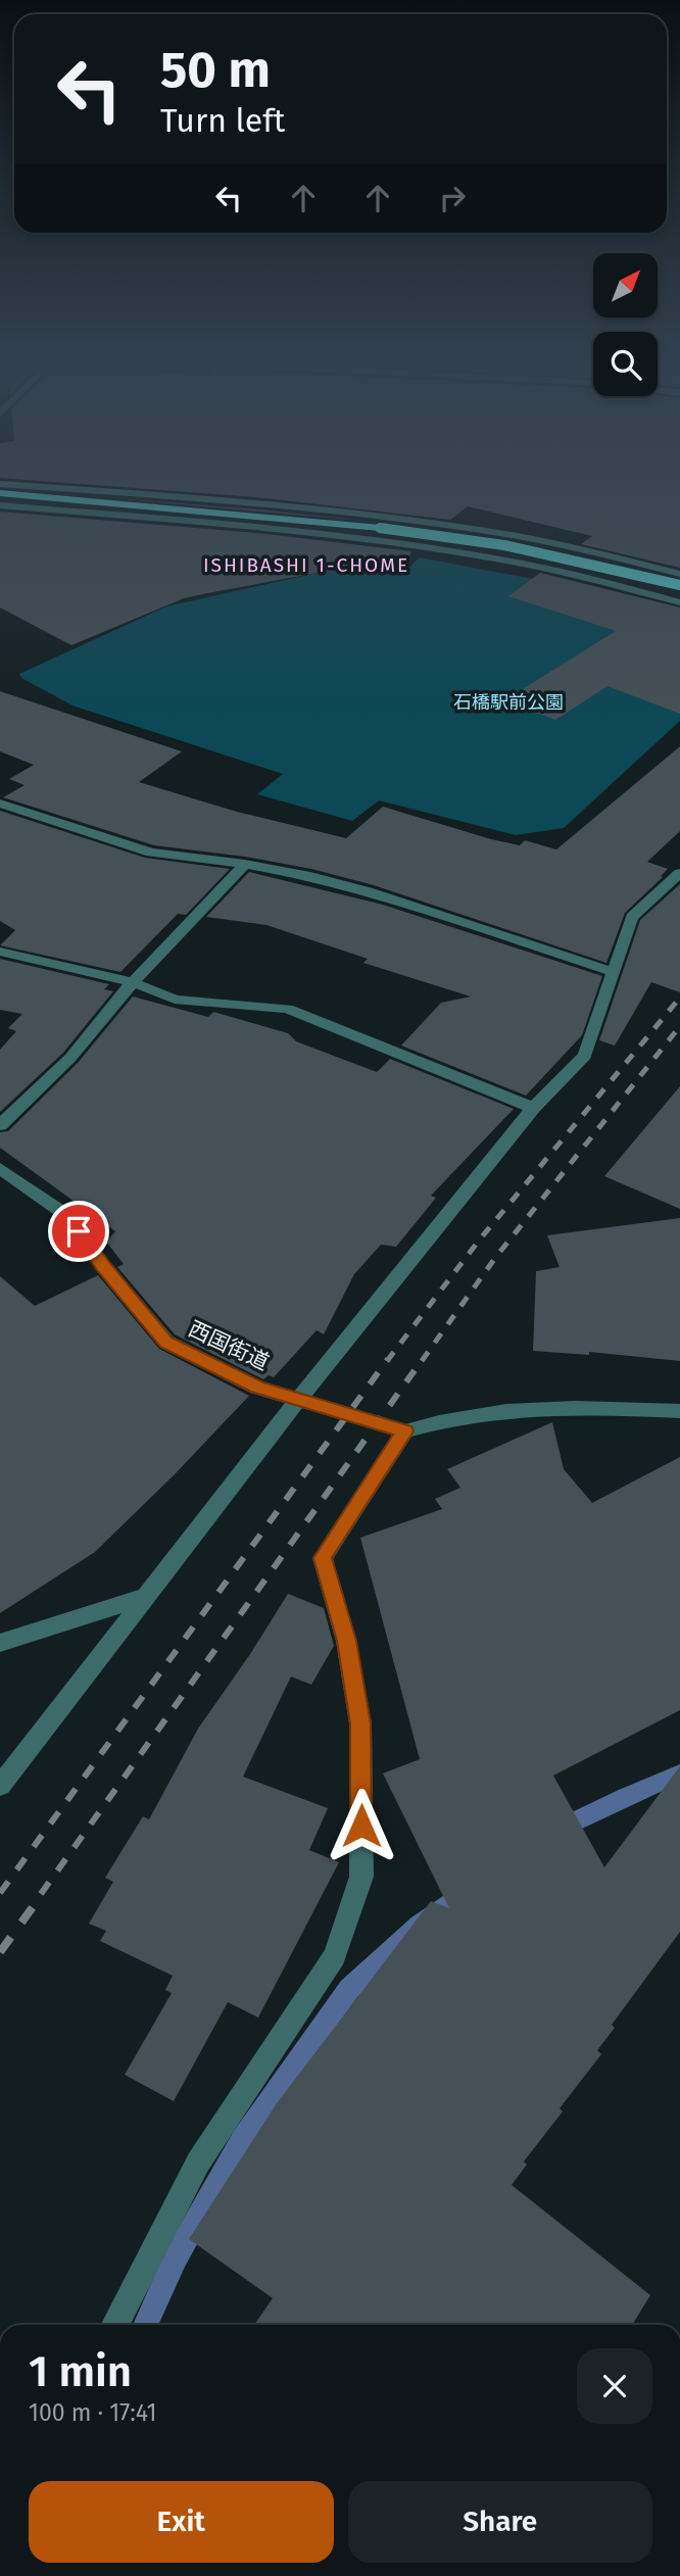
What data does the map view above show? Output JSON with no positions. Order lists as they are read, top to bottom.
{
  "streets": {
    "street": ["西国街道"]
  },
  "districts": ["ISHIBASHI 1-CHOME"],
  "parks": ["石橋駅前公園"],
  "north": "top right",
  "page": {
    "turn": ["50 m", "Turn left"],
    "heading": ["1 min", "100 m · 17:41"],
    "buttons": ["Exit", "Share"]
  }
}
